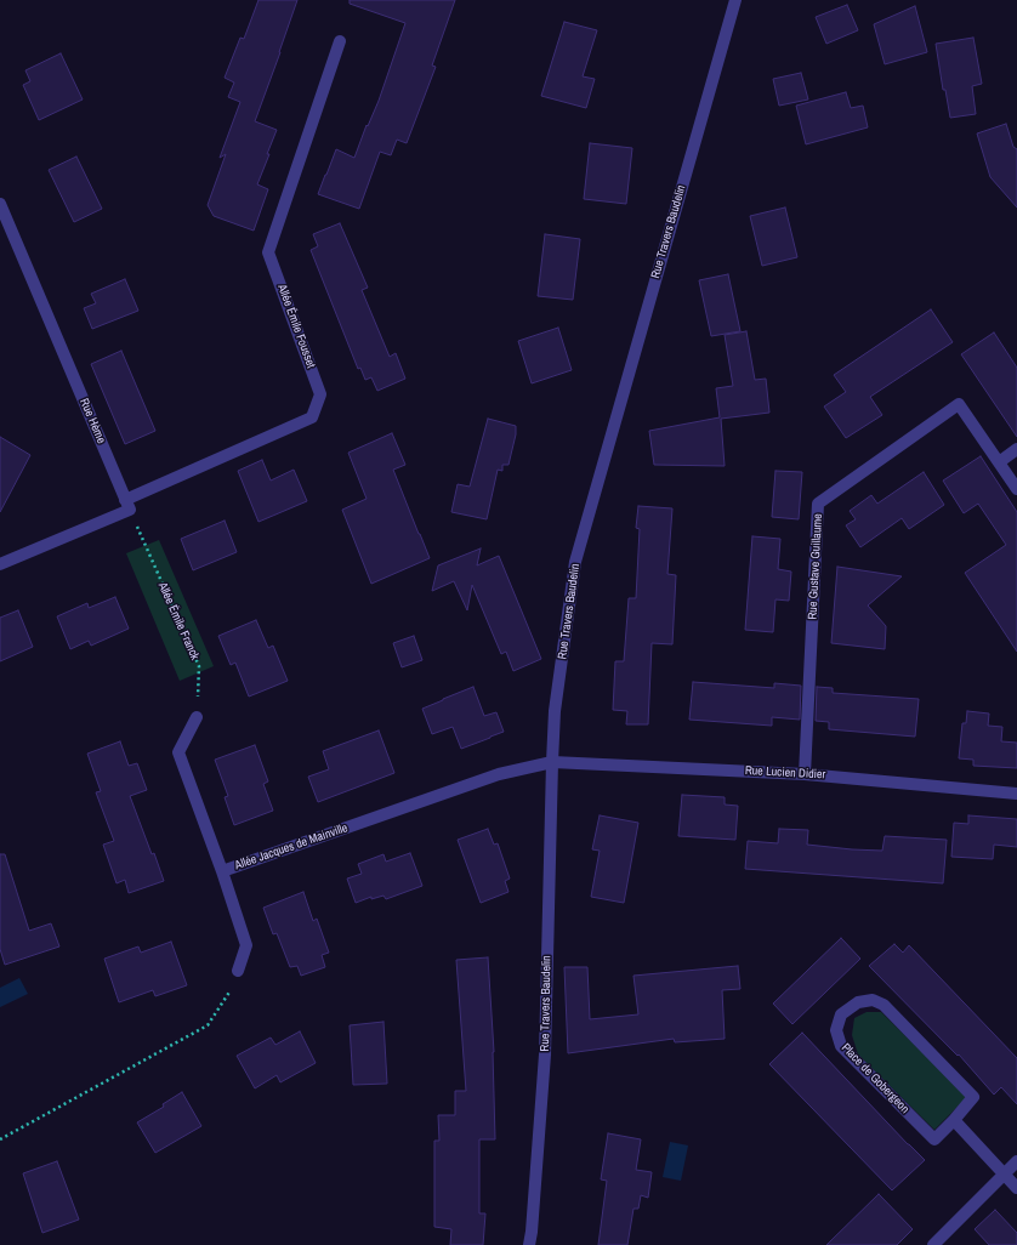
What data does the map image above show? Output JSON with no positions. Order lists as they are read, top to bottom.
{
  "streets": {
    "street": [
      "Rue Travers Baudelin",
      "Allée Émile Fousset",
      "Rue Hème",
      "Rue Gustave Guillaume",
      "Rue Lucien Didier",
      "Allée Jacques de Mainville",
      "Place de Gobergeon"
    ],
    "path": ["Allée Émile Franck"]
  },
  "crossings": [
    ["Rue Travers Baudelin", "Rue Lucien Didier"],
    ["Rue Travers Baudelin", "Allée Jacques de Mainville"],
    ["Allée Émile Fousset", "Rue Hème"],
    ["Allée Émile Fousset", "Allée Émile Franck"],
    ["Rue Hème", "Allée Émile Franck"],
    ["Rue Gustave Guillaume", "Rue Lucien Didier"],
    ["Rue Lucien Didier", "Allée Jacques de Mainville"]
  ]
}
